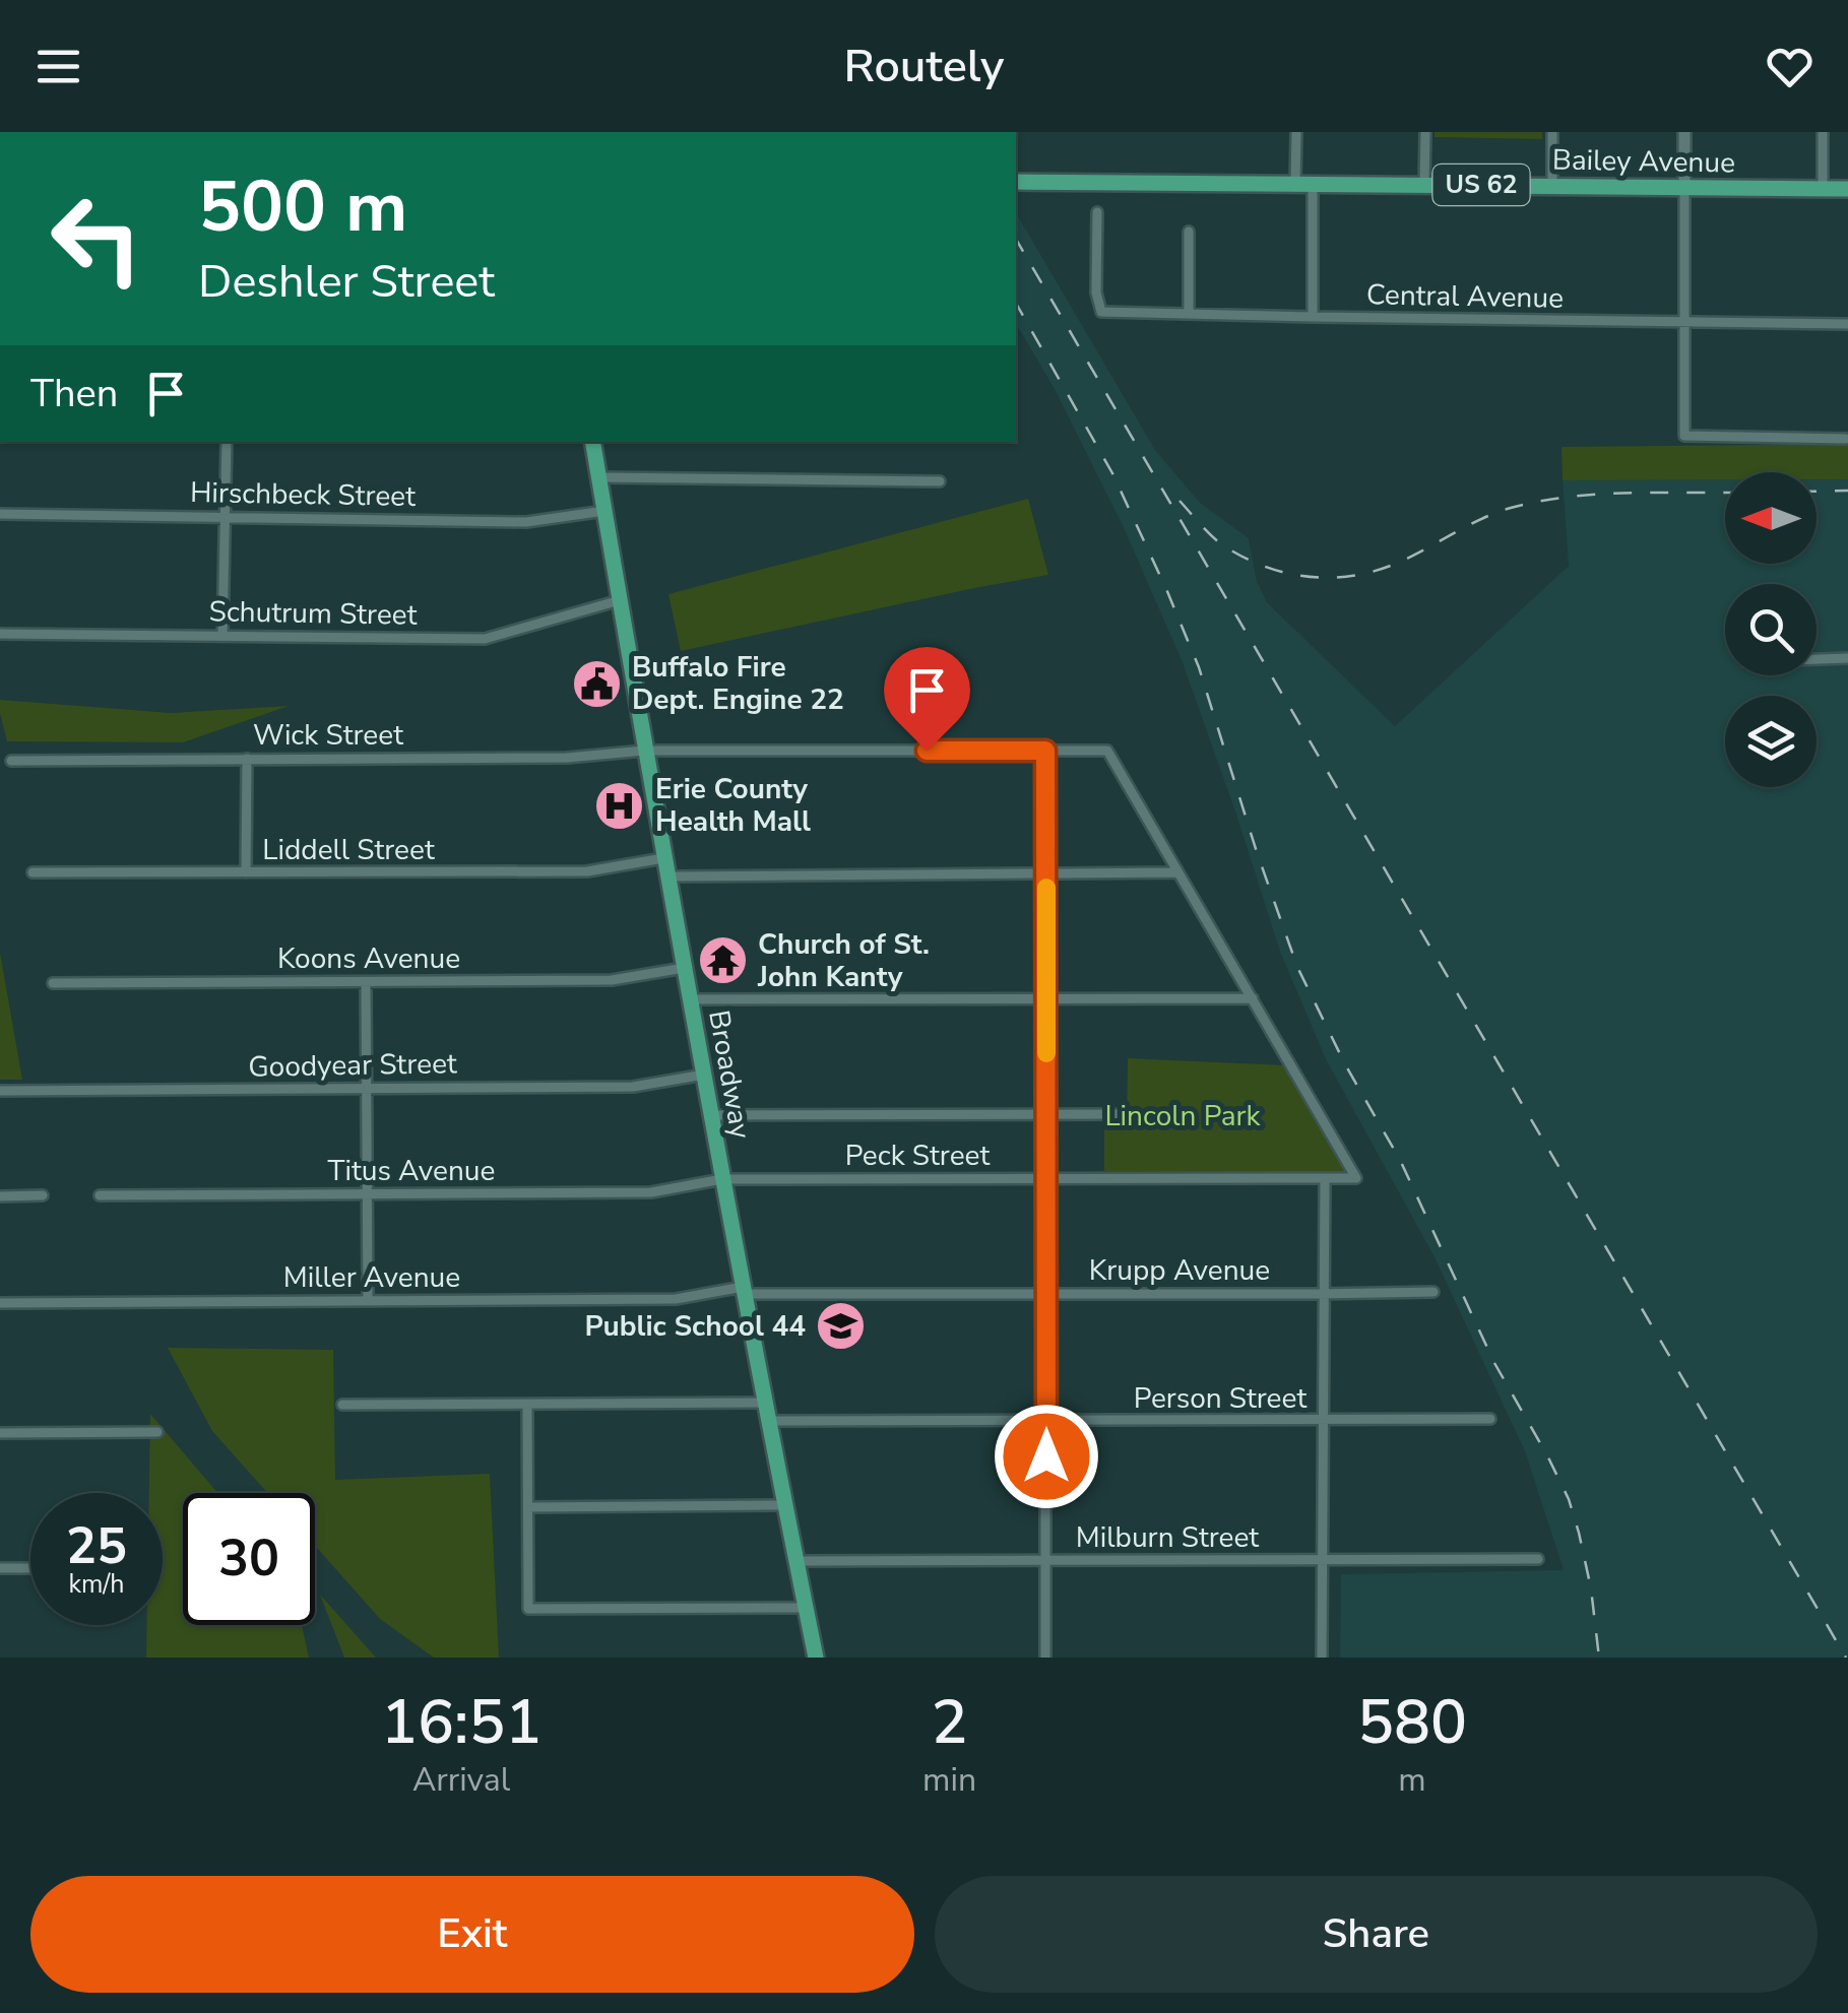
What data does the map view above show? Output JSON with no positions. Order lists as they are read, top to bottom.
{
  "streets": {
    "main road": ["Bailey Avenue", "US 62", "Broadway"],
    "street": [
      "Central Avenue",
      "Hirschbeck Street",
      "Schutrum Street",
      "Wick Street",
      "Liddell Street",
      "Koons Avenue",
      "Goodyear Street",
      "Peck Street",
      "Titus Avenue",
      "Krupp Avenue",
      "Miller Avenue",
      "Person Street",
      "Milburn Street"
    ]
  },
  "crossings": [
    ["Hirschbeck Street", "Broadway"],
    ["Schutrum Street", "Broadway"],
    ["Wick Street", "Broadway"],
    ["Liddell Street", "Broadway"],
    ["Koons Avenue", "Broadway"],
    ["Goodyear Street", "Broadway"],
    ["Broadway", "Peck Street"],
    ["Broadway", "Titus Avenue"],
    ["Broadway", "Krupp Avenue"],
    ["Broadway", "Miller Avenue"],
    ["Broadway", "Person Street"],
    ["Broadway", "Milburn Street"],
    ["Peck Street", "Titus Avenue"],
    ["Krupp Avenue", "Miller Avenue"]
  ],
  "parks": ["Lincoln Park"],
  "places": {
    "public building": ["Buffalo Fire Dept. Engine 22"],
    "hospital": ["Erie County Health Mall"],
    "temple": ["Church of St. John Kanty"],
    "school or university": ["Public School 44"]
  },
  "north": "left",
  "page": {
    "header": "Routely",
    "turn": ["500 m", "Deshler Street"],
    "then": "Then",
    "speed": "25 km/h",
    "limit": "30",
    "eta": [
      "16:51",
      "Arrival",
      "2",
      "min",
      "580",
      "m"
    ],
    "buttons": ["Exit", "Share"]
  }
}
